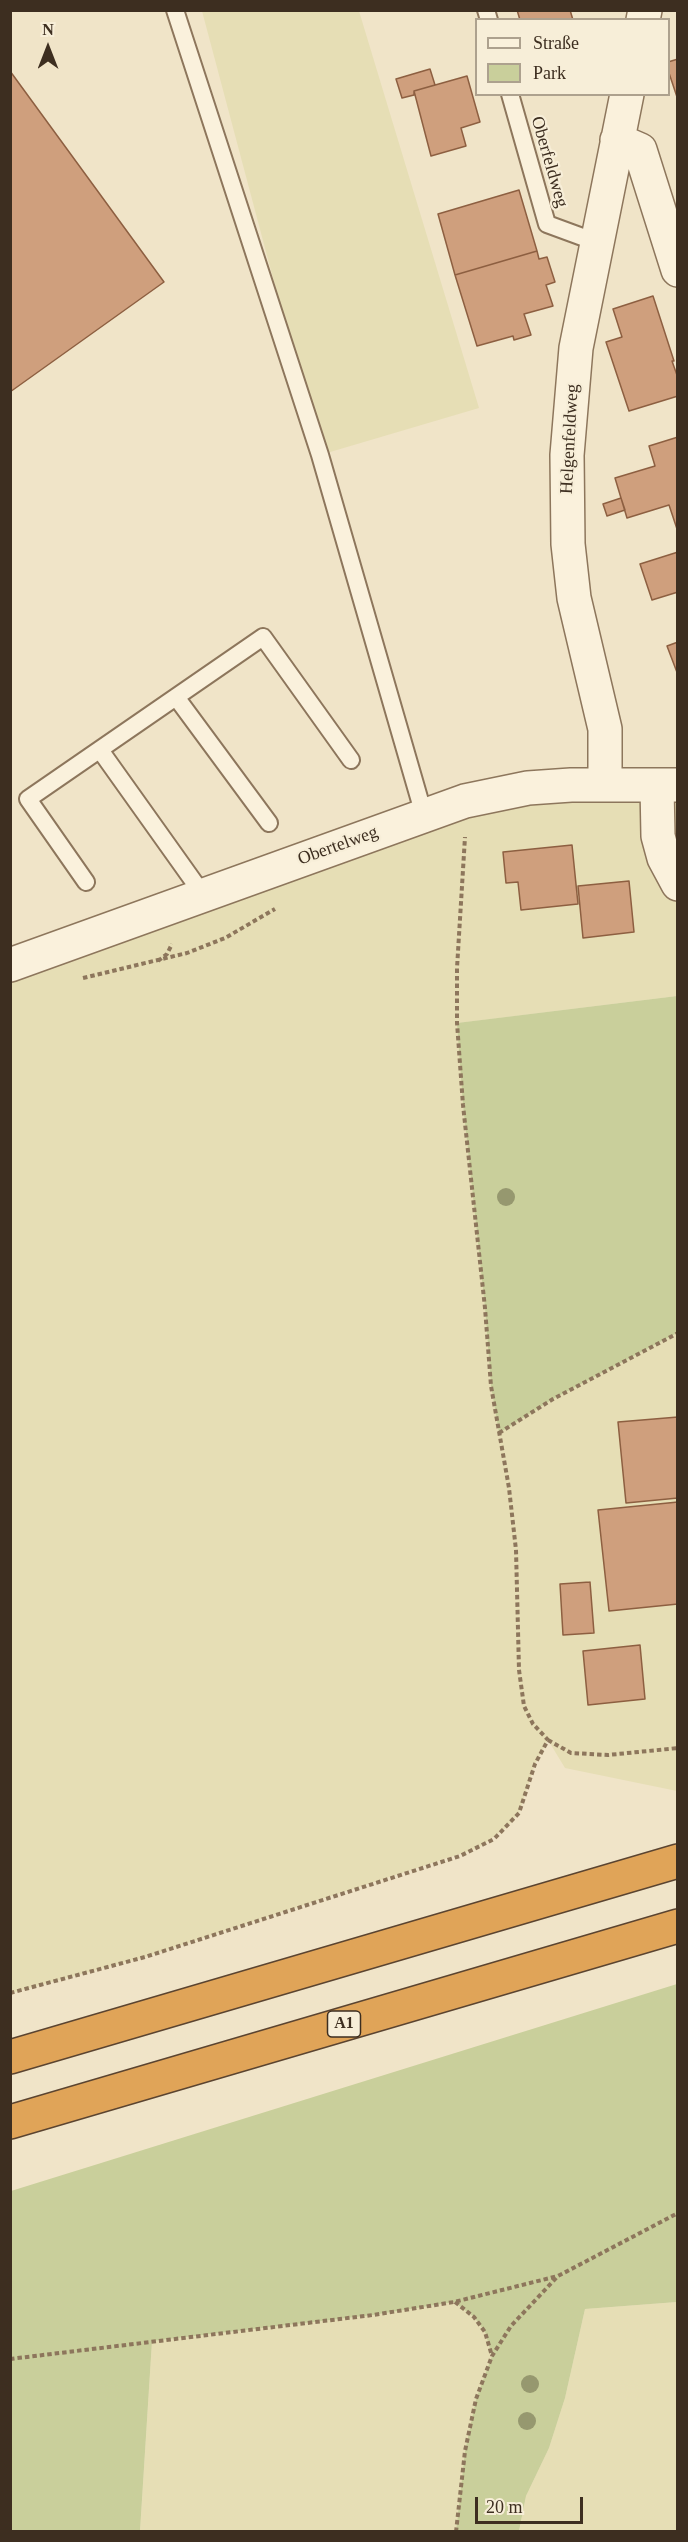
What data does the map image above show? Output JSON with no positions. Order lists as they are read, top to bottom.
{
  "streets": {
    "highway": ["A1"],
    "street": ["Helgenfeldweg", "Obertelweg"],
    "lane": ["Oberfeldweg"]
  },
  "crossings": [
    ["Oberfeldweg", "Helgenfeldweg"],
    ["Helgenfeldweg", "Obertelweg"]
  ],
  "legend": ["Straße", "Park"],
  "scale_bar": "20 m",
  "north": "top"
}
